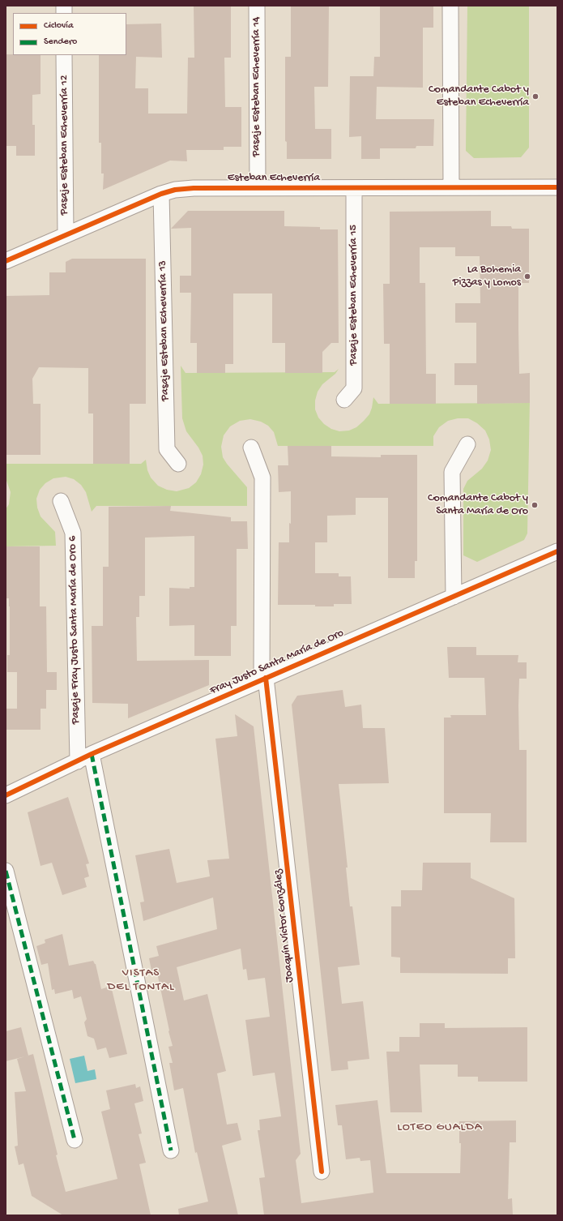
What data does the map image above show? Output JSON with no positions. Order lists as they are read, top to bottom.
{
  "streets": {
    "street": [
      "Pasaje Esteban Echeverría 14",
      "Pasaje Esteban Echeverría 12",
      "Esteban Echeverría",
      "Pasaje Esteban Echeverría 15",
      "Pasaje Esteban Echeverría 13",
      "Pasaje Fray Justo Santa María de Oro 6",
      "Fray Justo Santa María de Oro",
      "Joaquín Víctor González"
    ]
  },
  "crossings": [
    ["Pasaje Esteban Echeverría 14", "Esteban Echeverría"],
    ["Pasaje Esteban Echeverría 12", "Esteban Echeverría"],
    ["Esteban Echeverría", "Pasaje Esteban Echeverría 15"],
    ["Esteban Echeverría", "Pasaje Esteban Echeverría 13"],
    ["Pasaje Fray Justo Santa María de Oro 6", "Fray Justo Santa María de Oro"],
    ["Fray Justo Santa María de Oro", "Joaquín Víctor González"]
  ],
  "districts": ["VISTAS DEL TONTAL", "LOTEO GUALDA"],
  "places": ["Comandante Cabot y Esteban Echeverría", "La Bohemia Pizzas y Lomos", "Comandante Cabot y Santa María de Oro"],
  "legend": ["Ciclovía", "Sendero"]
}
